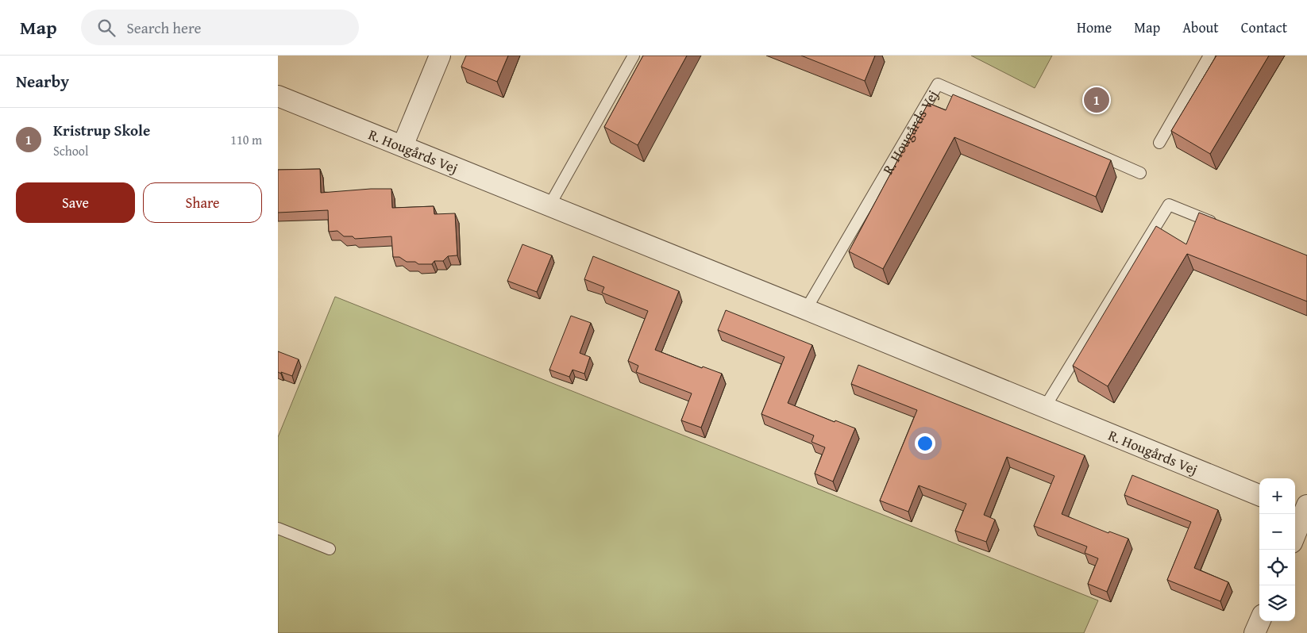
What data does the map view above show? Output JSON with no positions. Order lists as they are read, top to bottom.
{
  "streets": {
    "street": ["R. Hougårds Vej"]
  },
  "page": {
    "header": "Map",
    "search": "Search here",
    "nav": [
      "Home",
      "Map",
      "About",
      "Contact"
    ],
    "heading": "Nearby",
    "pins": "1",
    "list": [
      {
        "mark": "1",
        "name": "Kristrup Skole",
        "note": "School",
        "value": "110 m"
      }
    ],
    "buttons": ["Save", "Share"],
    "map_buttons": ["+", "−"]
  }
}
